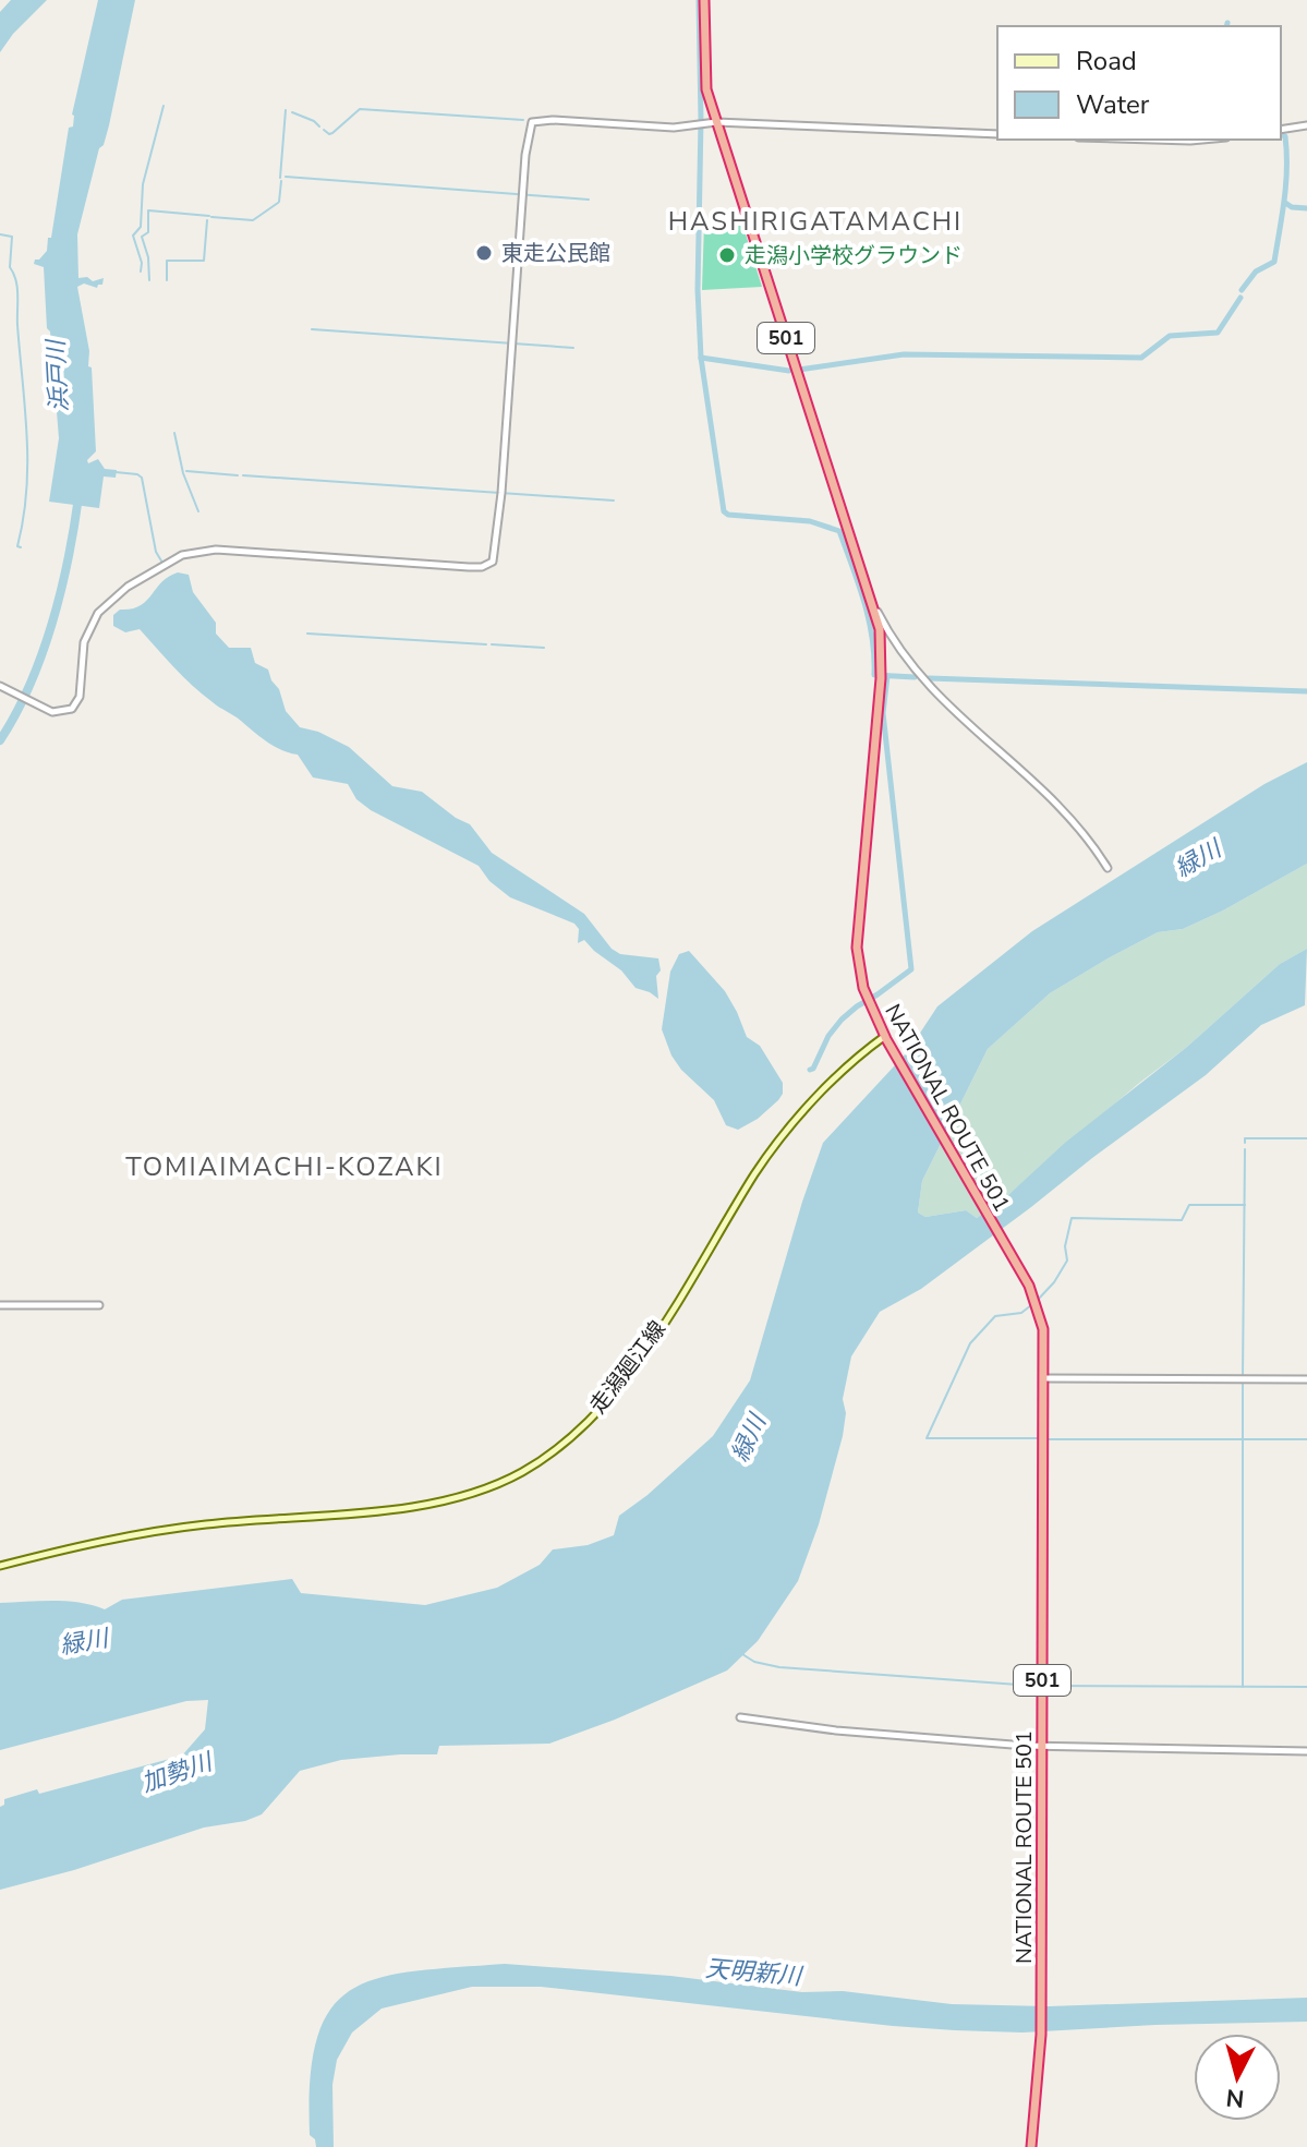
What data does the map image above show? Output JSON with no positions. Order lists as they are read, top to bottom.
{
  "streets": {
    "highway": ["501", "NATIONAL ROUTE 501"],
    "main road": ["走潟廻江線"]
  },
  "crossings": [
    ["NATIONAL ROUTE 501", "走潟廻江線"]
  ],
  "districts": ["HASHIRIGATAMACHI", "TOMIAIMACHI-KOZAKI"],
  "water": [
    "浜戸川",
    "緑川",
    "加勢川",
    "天明新川"
  ],
  "places": ["東走公民館", "走潟小学校グラウンド"],
  "legend": ["Road", "Water"],
  "north": "bottom"
}
